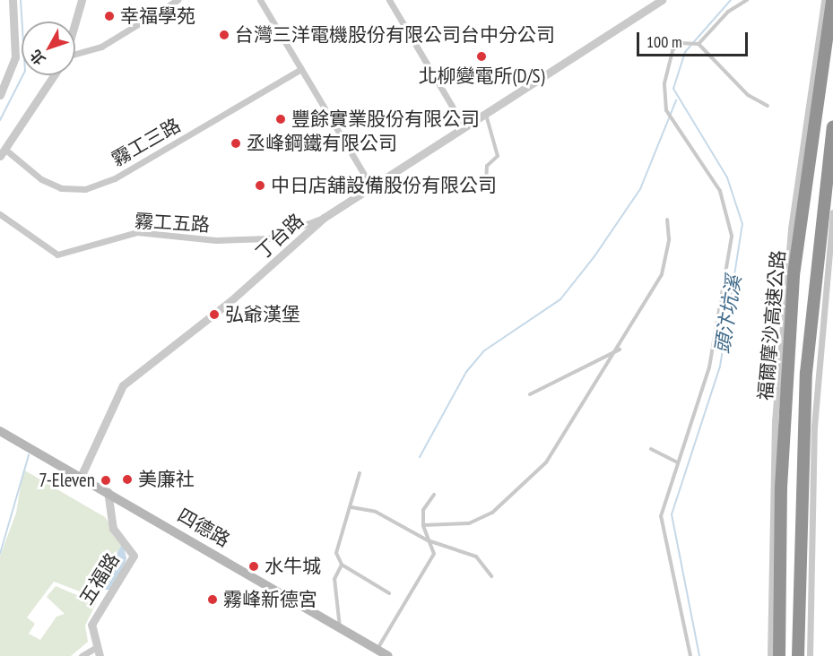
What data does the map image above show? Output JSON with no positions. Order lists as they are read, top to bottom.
{
  "streets": {
    "highway": ["福爾摩沙高速公路"],
    "main road": ["四德路"],
    "street": [
      "霧工三路",
      "霧工五路",
      "丁台路",
      "五福路"
    ]
  },
  "crossings": [
    ["霧工五路", "丁台路"],
    ["丁台路", "四德路"],
    ["四德路", "五福路"]
  ],
  "water": ["頭汴坑溪"],
  "places": [
    "幸福學苑",
    "台灣三洋電機股份有限公司台中分公司",
    "北柳變電所(D/S)",
    "豐餘實業股份有限公司",
    "丞峰鋼鐵有限公司",
    "中日店舖設備股份有限公司",
    "弘爺漢堡",
    "美廉社",
    "7-Eleven",
    "水牛城",
    "霧峰新德宮"
  ],
  "scale_bar": "100 m",
  "north": "bottom left"
}
